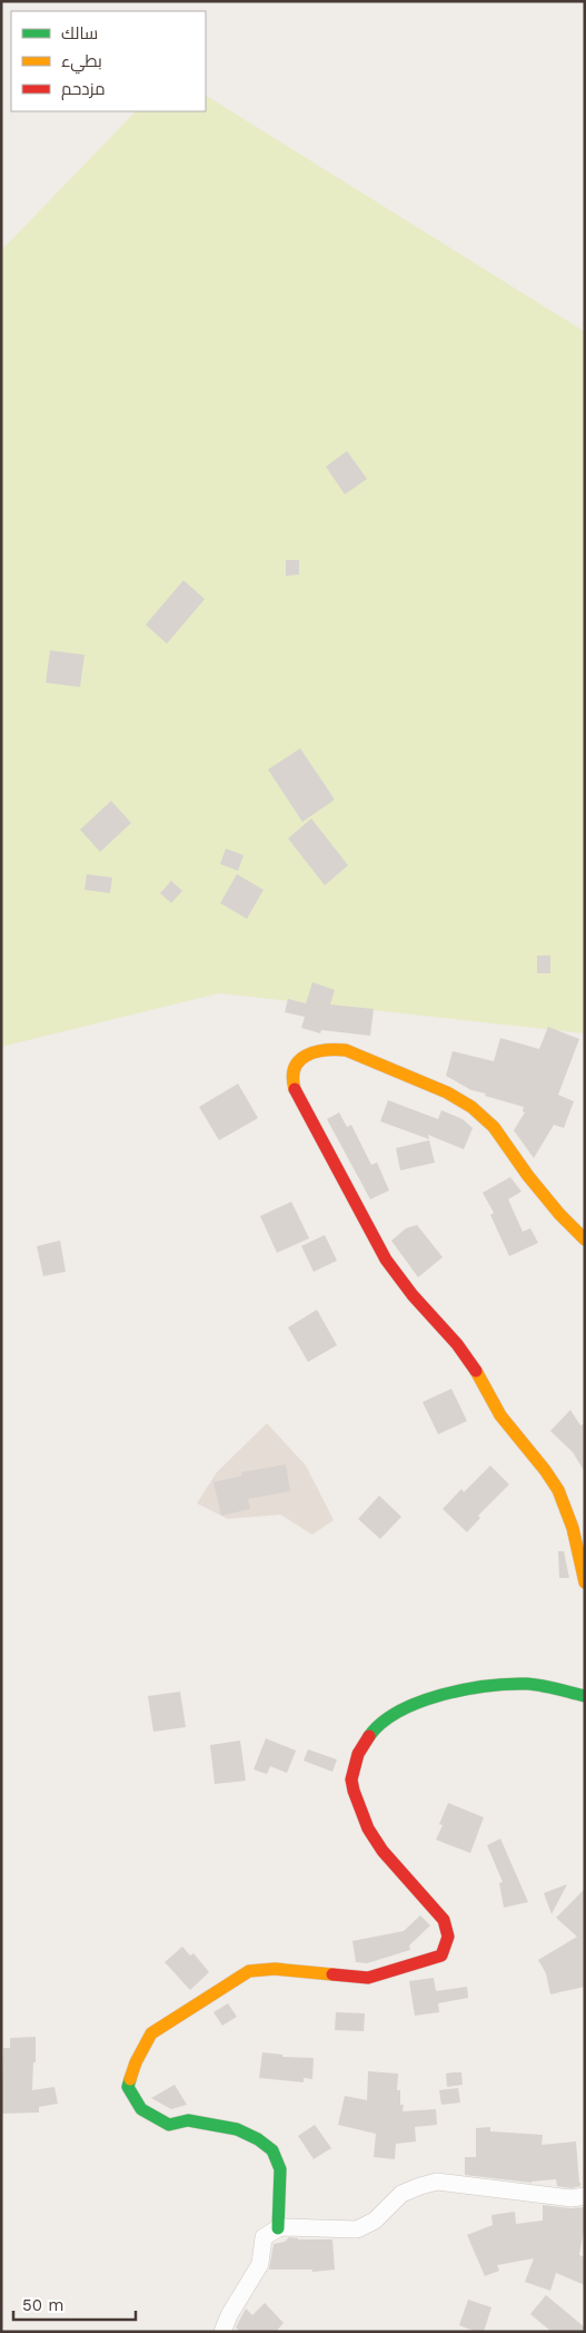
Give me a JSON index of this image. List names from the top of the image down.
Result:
{
  "legend": ["سالك", "بطيء", "مزدحم"],
  "scale_bar": "50 m"
}
